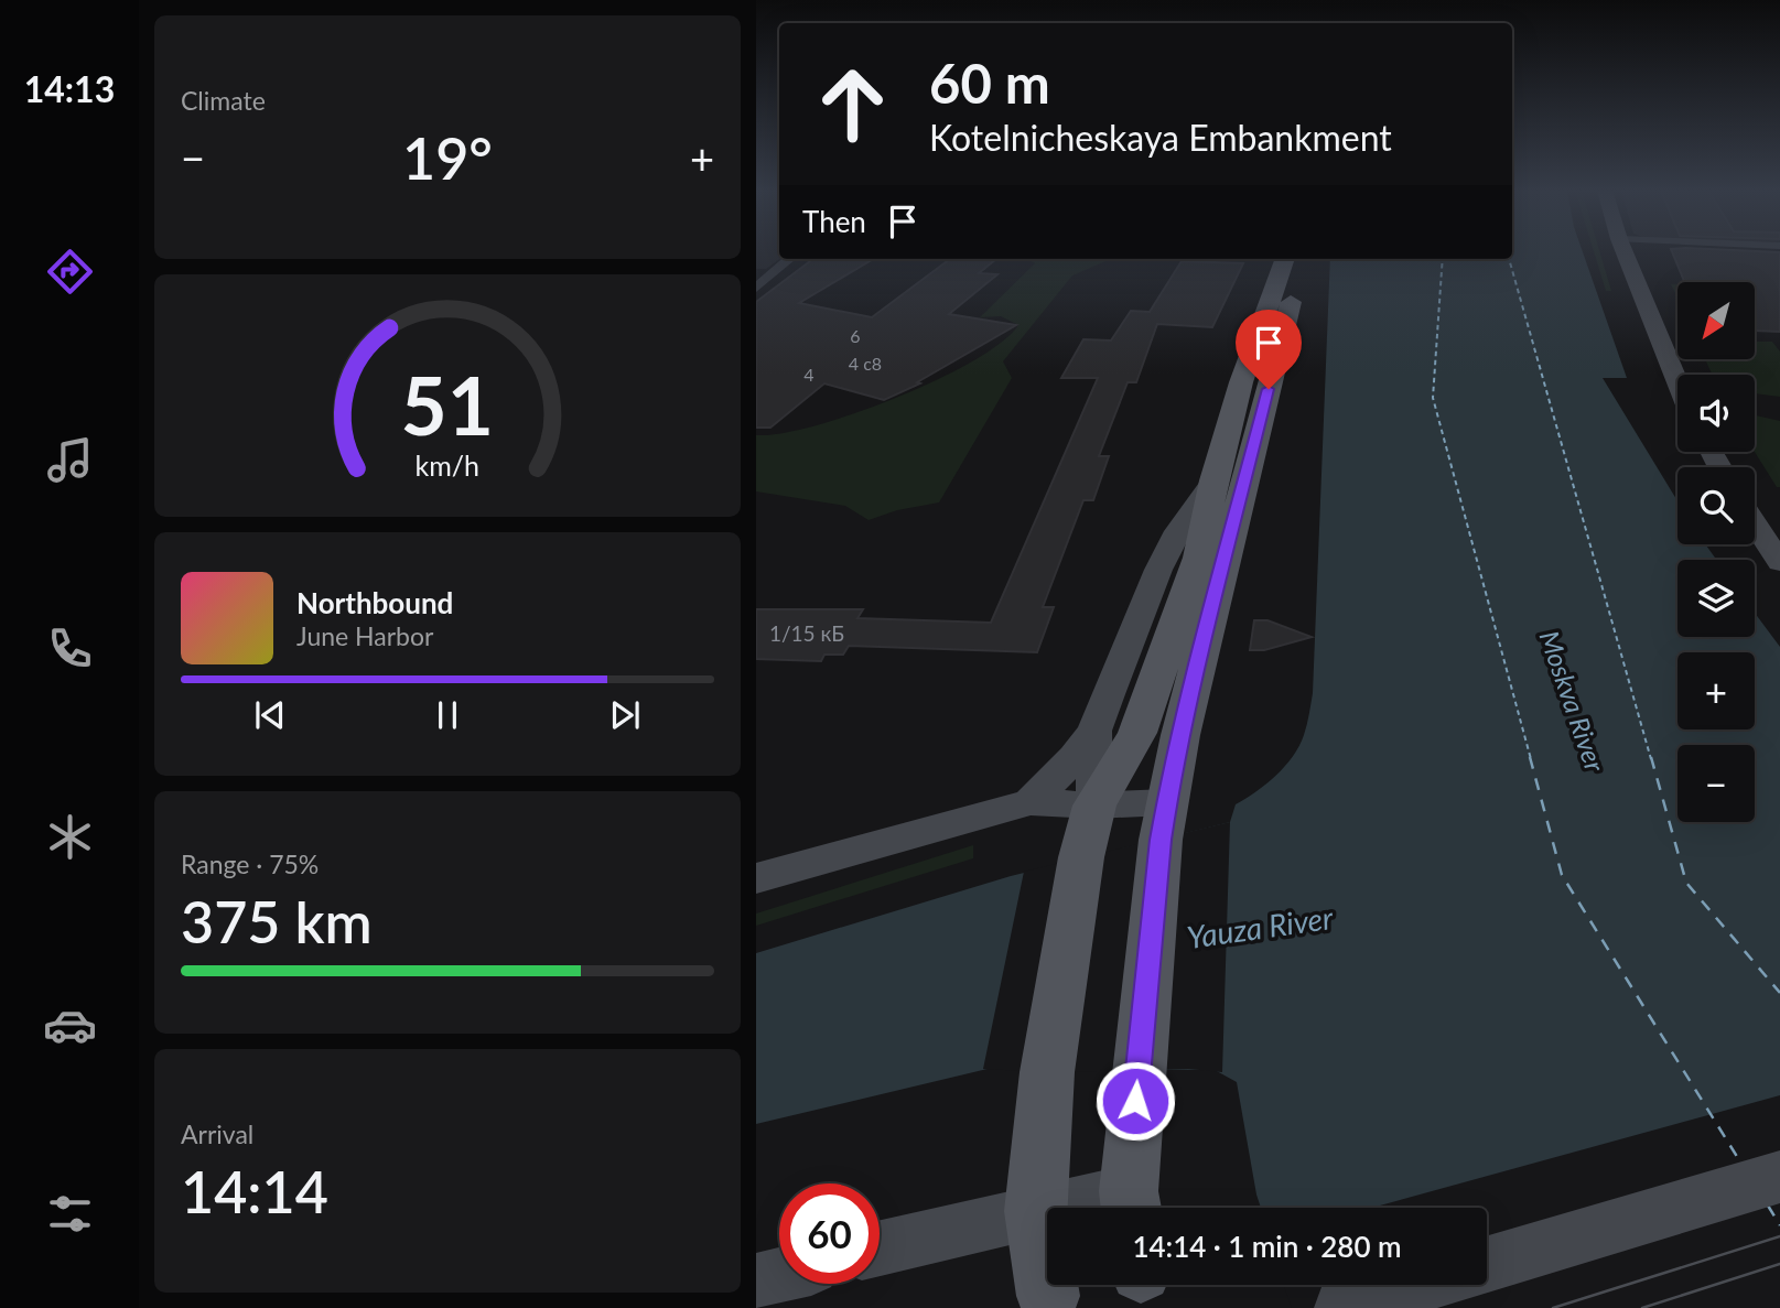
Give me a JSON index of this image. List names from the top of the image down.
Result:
{
  "water": ["Moskva River", "Yauza River"],
  "house_numbers": [
    "6",
    "4 с8",
    "4",
    "1/15 кБ"
  ],
  "north": "bottom left",
  "page": {
    "tabs": "14:13",
    "tile": [
      "Climate",
      ["Range · 75%", "375 km"],
      ["Arrival", "14:14"]
    ],
    "turn": ["60 m", "Kotelnicheskaya Embankment"],
    "heat": ["−", "19°", "+"],
    "then": "Then",
    "map_buttons": ["+", "−"],
    "song": ["Northbound", "June Harbor"],
    "limit": "60",
    "trip": "14:14 · 1 min · 280 m",
    "gauge": ["51", "km/h"]
  }
}
